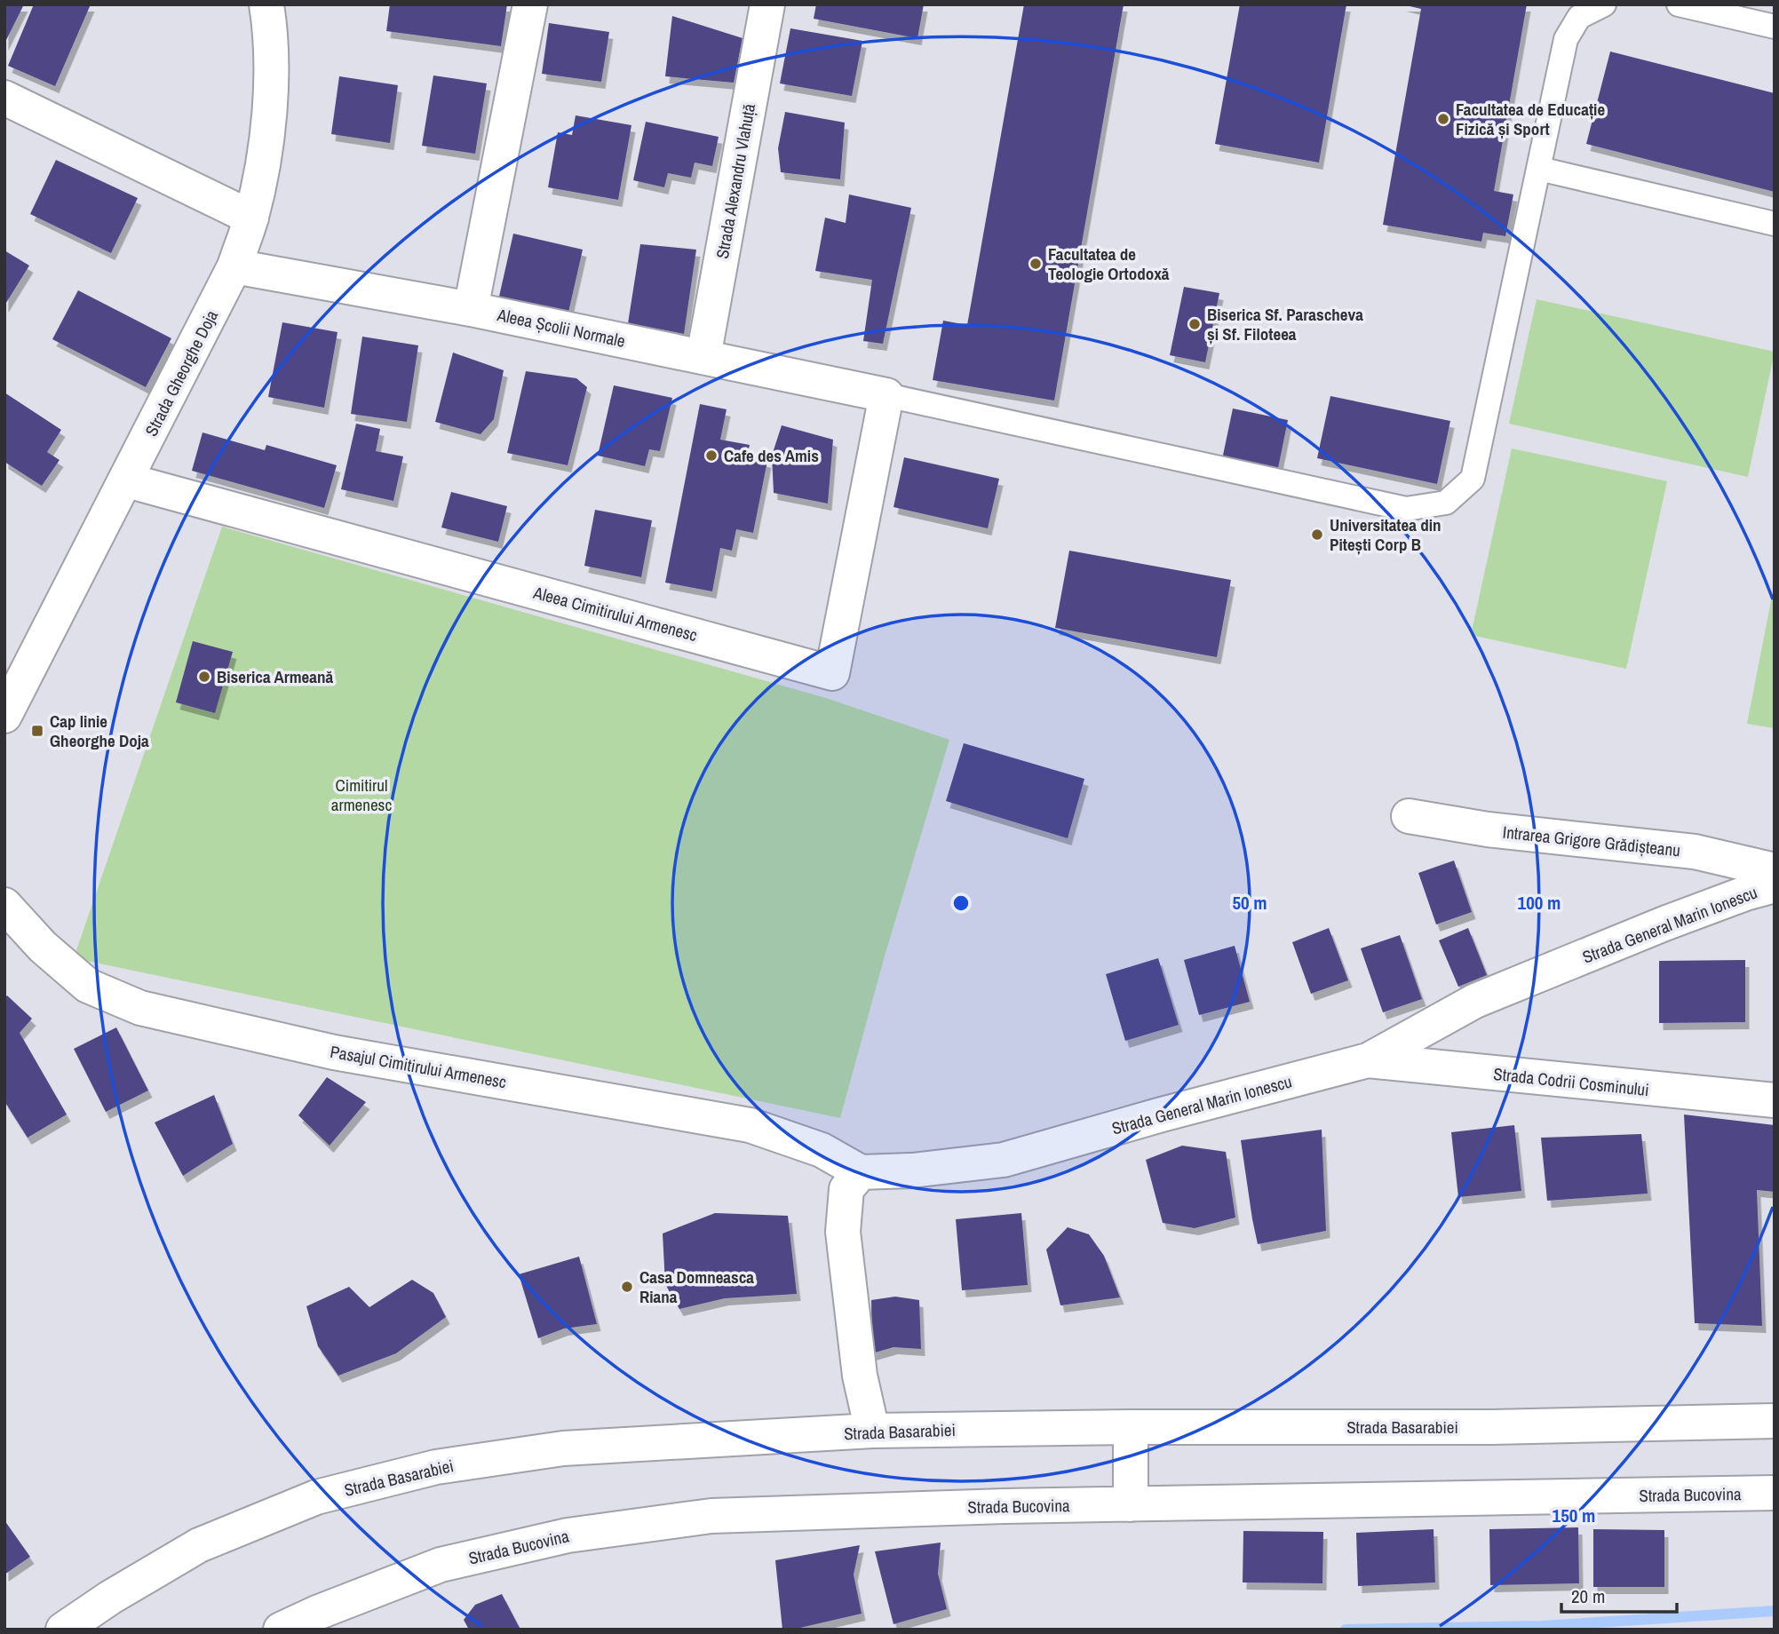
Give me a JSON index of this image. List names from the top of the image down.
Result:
{
  "streets": {
    "street": [
      "Strada Alexandru Vlahuță",
      "Aleea Școlii Normale",
      "Strada Gheorghe Doja",
      "Aleea Cimitirului Armenesc",
      "Intrarea Grigore Grădișteanu",
      "Strada General Marin Ionescu",
      "Pasajul Cimitirului Armenesc",
      "Strada Codrii Cosminului",
      "Strada Basarabiei",
      "Strada Bucovina"
    ]
  },
  "crossings": [
    ["Strada Alexandru Vlahuță", "Aleea Școlii Normale"],
    ["Aleea Școlii Normale", "Strada Gheorghe Doja"],
    ["Aleea Școlii Normale", "Aleea Cimitirului Armenesc"],
    ["Strada Gheorghe Doja", "Aleea Cimitirului Armenesc"],
    ["Strada General Marin Ionescu", "Pasajul Cimitirului Armenesc"],
    ["Strada General Marin Ionescu", "Strada Codrii Cosminului"]
  ],
  "parks": ["Cimitirul armenesc"],
  "places": {
    "other": [
      "Facultatea de Educație Fizică și Sport",
      "Facultatea de Teologie Ortodoxă",
      "Biserica Sf. Parascheva și Sf. Filoteea",
      "Cafe des Amis",
      "Universitatea din Pitești Corp B",
      "Biserica Armeană",
      "Casa Domneasca Riana"
    ],
    "transit": ["Cap linie Gheorghe Doja"]
  },
  "scale_bar": "20 m",
  "rings": ["50 m", "100 m", "150 m"]
}
